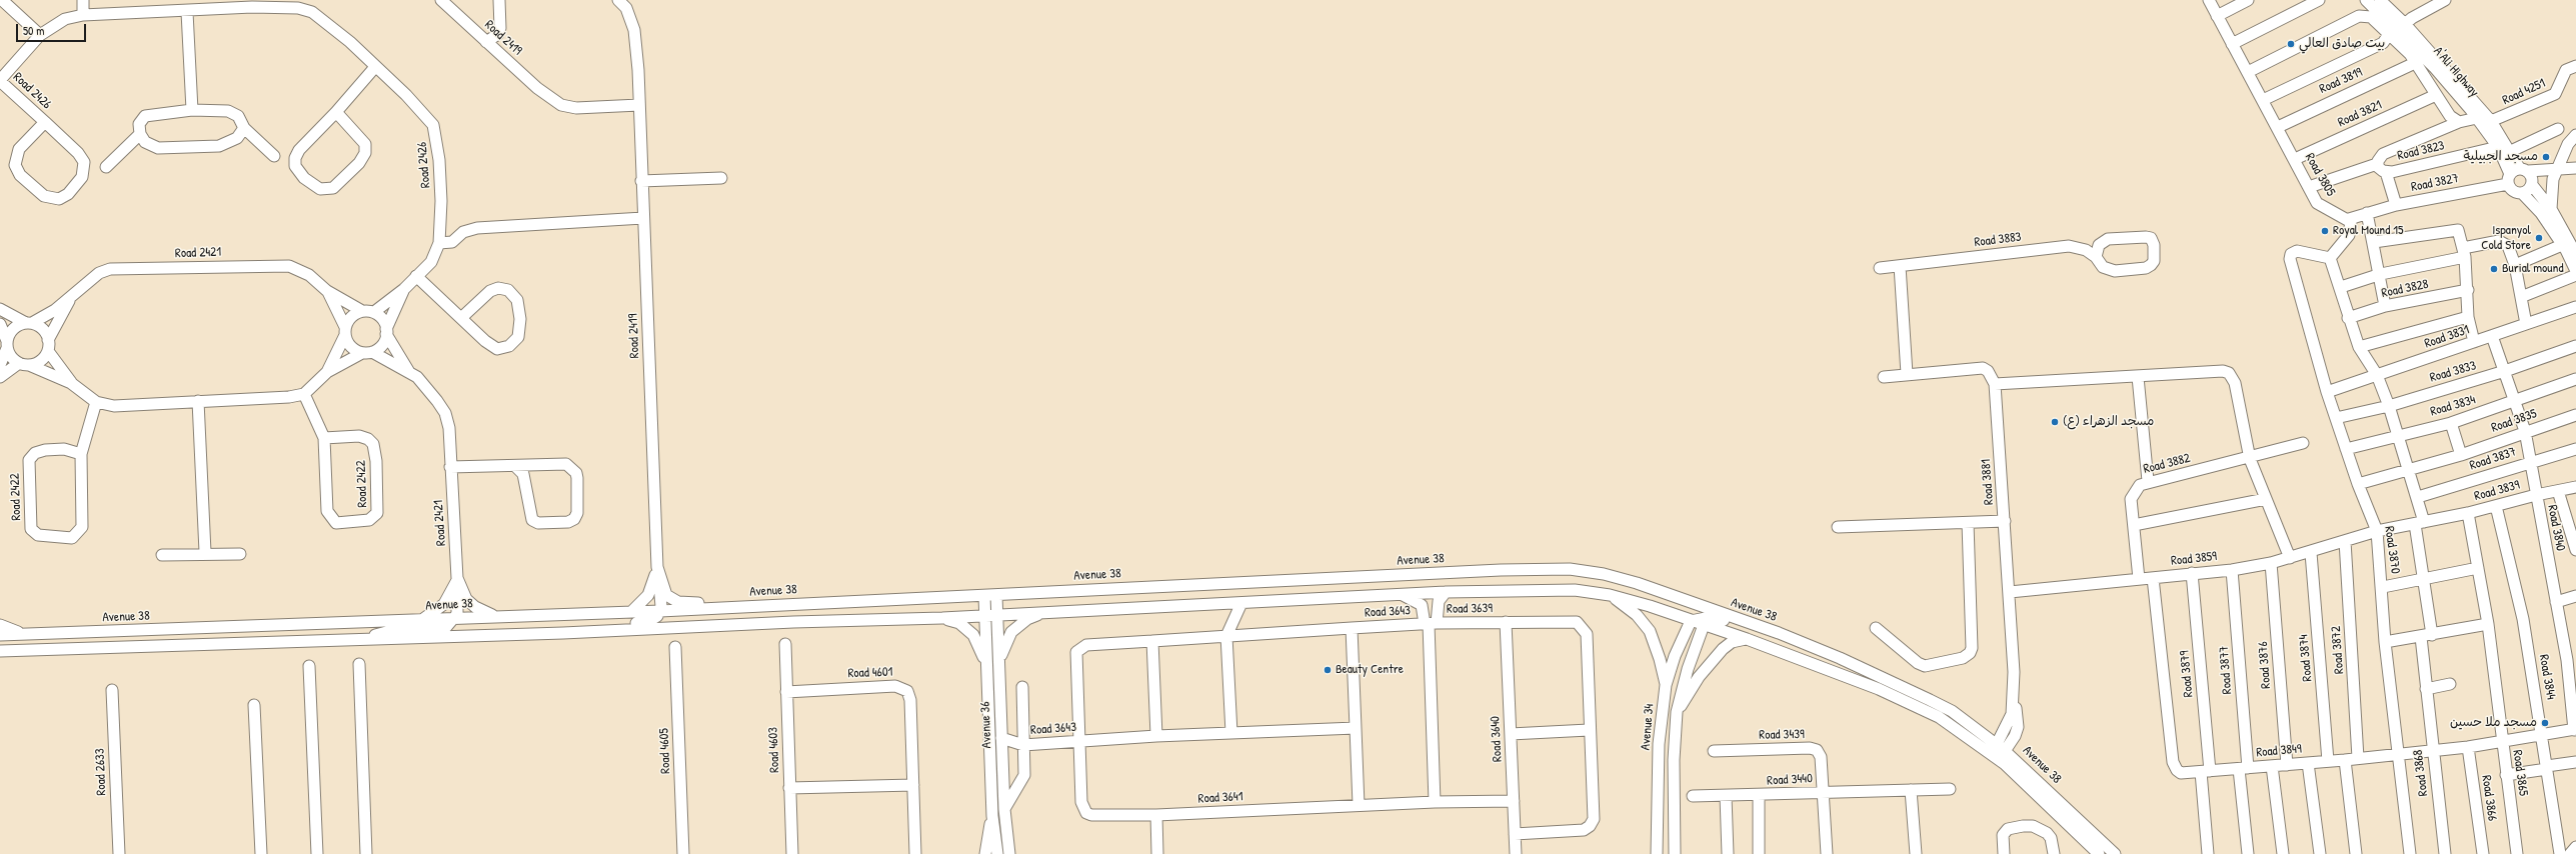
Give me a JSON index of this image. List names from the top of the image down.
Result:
{
  "streets": {
    "street": [
      "Road 2419",
      "A'Ali Highway",
      "Road 3819",
      "Road 2426",
      "Road 4251",
      "Road 3821",
      "Road 3823",
      "Road 3805",
      "Road 3827",
      "Road 3883",
      "Road 2421",
      "Road 3828",
      "Road 3831",
      "Road 3833",
      "Road 3834",
      "Road 3835",
      "Road 3837",
      "Road 3882",
      "Road 3881",
      "Road 2422",
      "Road 3839",
      "Road 3840",
      "Road 3870",
      "Road 3859",
      "Avenue 38",
      "Road 3639",
      "Road 3643",
      "Road 3872",
      "Road 3874",
      "Road 3876",
      "Road 3877",
      "Road 4601",
      "Road 3879",
      "Road 3844",
      "Avenue 36",
      "Avenue 34",
      "Road 3439",
      "Road 3640",
      "Road 4603",
      "Road 4605",
      "Road 3849",
      "Road 2633",
      "Road 3868",
      "Road 3865",
      "Road 3440",
      "Road 3641",
      "Road 3866"
    ]
  },
  "crossings": [
    ["Road 2419", "Avenue 38"],
    ["A'Ali Highway", "Road 4251"],
    ["A'Ali Highway", "Road 3823"],
    ["A'Ali Highway", "Road 3827"],
    ["Road 3819", "Road 3805"],
    ["Road 2426", "Road 2421"],
    ["Road 3821", "Road 3805"],
    ["Road 3823", "Road 3805"],
    ["Road 3805", "Road 3827"],
    ["Road 2421", "Avenue 38"],
    ["Road 3831", "Road 3840"],
    ["Road 3831", "Road 3870"],
    ["Road 3833", "Road 3840"],
    ["Road 3833", "Road 3870"],
    ["Road 3834", "Road 3840"],
    ["Road 3834", "Road 3870"],
    ["Road 3835", "Road 3840"],
    ["Road 3835", "Road 3870"],
    ["Road 3837", "Road 3840"],
    ["Road 3882", "Road 3859"],
    ["Road 3881", "Road 3859"],
    ["Road 3881", "Avenue 38"],
    ["Road 3839", "Road 3840"],
    ["Road 3839", "Road 3870"],
    ["Road 3839", "Road 3859"],
    ["Road 3839", "Road 3844"],
    ["Road 3839", "Road 3868"],
    ["Road 3839", "Road 3865"],
    ["Road 3840", "Road 3849"],
    ["Road 3870", "Road 3859"],
    ["Road 3870", "Road 3849"],
    ["Road 3859", "Road 3872"],
    ["Road 3859", "Road 3874"],
    ["Road 3859", "Road 3876"],
    ["Road 3859", "Road 3877"],
    ["Road 3859", "Road 3879"],
    ["Road 3859", "Road 3849"],
    ["Avenue 38", "Avenue 36"],
    ["Road 3639", "Road 3643"],
    ["Road 3639", "Road 3640"],
    ["Road 3639", "Road 3641"],
    ["Road 3643", "Avenue 36"],
    ["Road 3643", "Road 3641"],
    ["Road 3872", "Road 3849"],
    ["Road 3874", "Road 3849"],
    ["Road 3876", "Road 3849"],
    ["Road 3877", "Road 3849"],
    ["Road 4601", "Road 4603"],
    ["Road 3879", "Road 3849"],
    ["Road 3844", "Road 3849"],
    ["Road 3439", "Road 3440"],
    ["Road 3640", "Road 3641"],
    ["Road 3849", "Road 3868"],
    ["Road 3849", "Road 3865"],
    ["Road 3849", "Road 3866"]
  ],
  "places": [
    "بيت صادق العالي",
    "مسجد الجبيلية",
    "Royal Mound 15",
    "Ispanyol Cold Store",
    "Burial mound",
    "مسجد الزهراء (ع)",
    "Beauty Centre",
    "مسجد ملا حسين"
  ],
  "scale_bar": "50 m"
}
